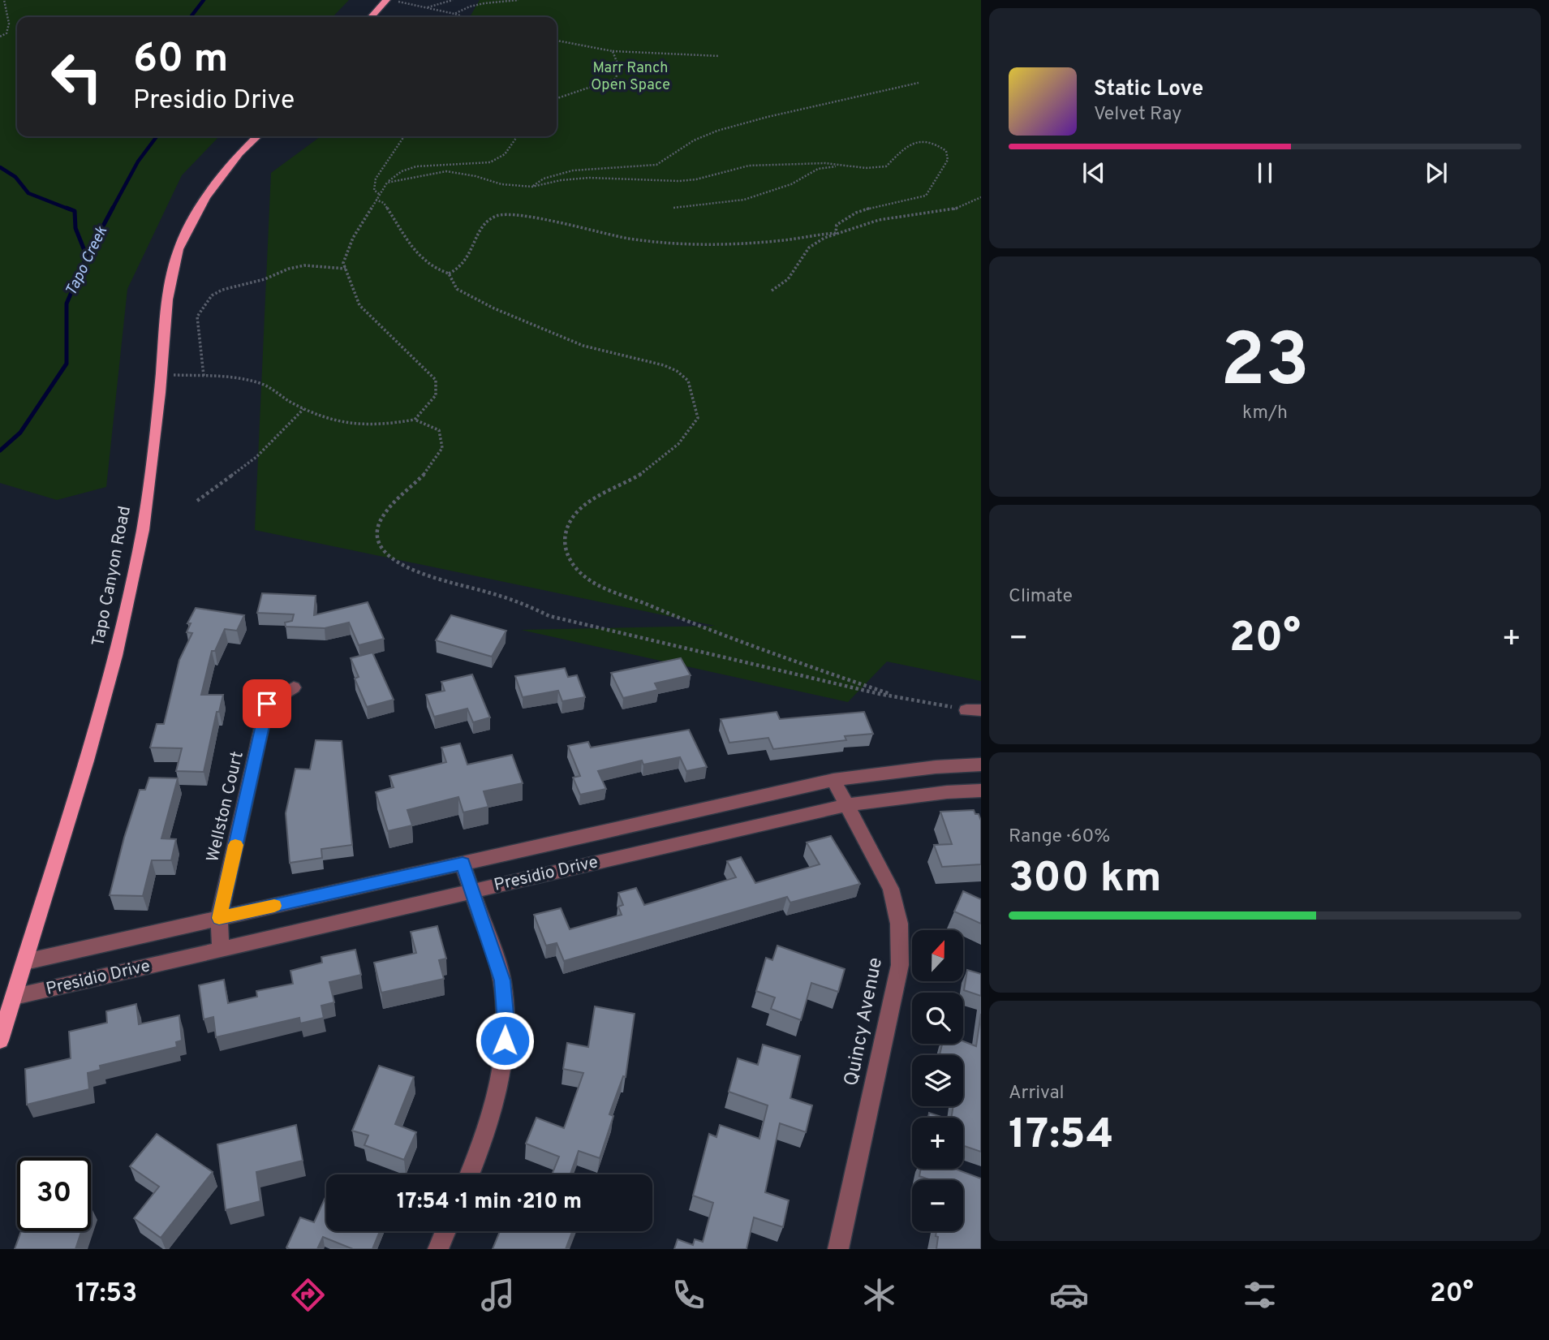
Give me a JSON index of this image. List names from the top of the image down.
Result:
{
  "streets": {
    "main road": ["Tapo Canyon Road"],
    "street": ["Wellston Court", "Presidio Drive", "Quincy Avenue"]
  },
  "crossings": [
    ["Tapo Canyon Road", "Presidio Drive"],
    ["Wellston Court", "Presidio Drive"],
    ["Presidio Drive", "Quincy Avenue"]
  ],
  "water": ["Tapo Creek"],
  "parks": ["Marr Ranch Open Space"],
  "north": "top",
  "page": {
    "turn": ["60 m", "Presidio Drive"],
    "song": ["Static Love", "Velvet Ray"],
    "tile": [
      ["23", "km/h"],
      "Climate",
      ["Range · 60%", "300 km"],
      ["Arrival", "17:54"]
    ],
    "heat": ["−", "20°", "+"],
    "map_buttons": ["+", "−"],
    "limit": "30",
    "trip": "17:54 · 1 min · 210 m",
    "tabs": ["17:53", "20°"]
  }
}
